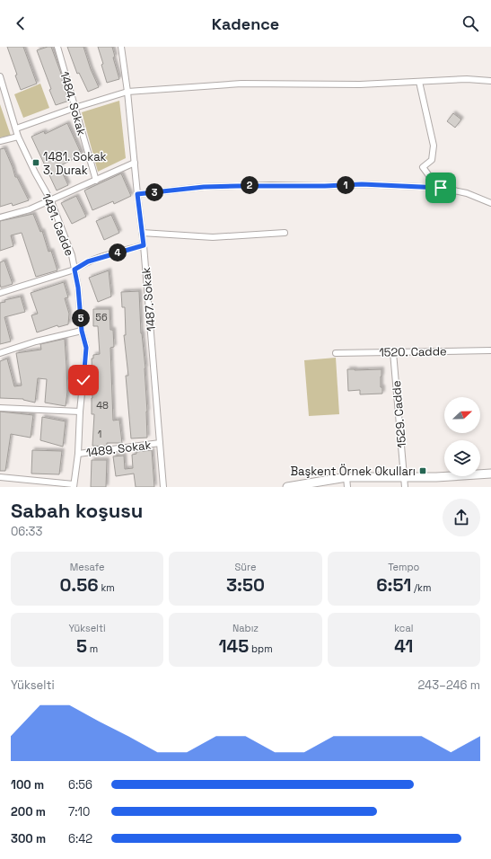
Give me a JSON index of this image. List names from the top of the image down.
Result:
{
  "streets": {
    "street": [
      "1484. Sokak",
      "1481. Cadde",
      "1487. Sokak",
      "1520. Cadde",
      "1529. Cadde",
      "1489. Sokak"
    ]
  },
  "crossings": [
    ["1481. Cadde", "1489. Sokak"],
    ["1487. Sokak", "1489. Sokak"],
    ["1520. Cadde", "1529. Cadde"]
  ],
  "places": {
    "transit": ["1481. Sokak 3. Durak", "Başkent Örnek Okulları"]
  },
  "house_numbers": ["56", "48", "1"],
  "north": "right",
  "page": {
    "header": "Kadence",
    "pins": [
      "1",
      "2",
      "3",
      "4",
      "5"
    ],
    "heading": ["Sabah koşusu", "06:33"],
    "stats": [
      ["Mesafe", "0.56 km"],
      ["Süre", "3:50"],
      ["Tempo", "6:51 /km"],
      ["Yükselti", "5 m"],
      ["Nabız", "145 bpm"],
      ["kcal", "41"]
    ],
    "chart": ["Yükselti", "243–246 m"],
    "list": [
      {
        "name": "100 m",
        "note": "6:56"
      },
      {
        "name": "200 m",
        "note": "7:10"
      },
      {
        "name": "300 m",
        "note": "6:42"
      }
    ]
  }
}
